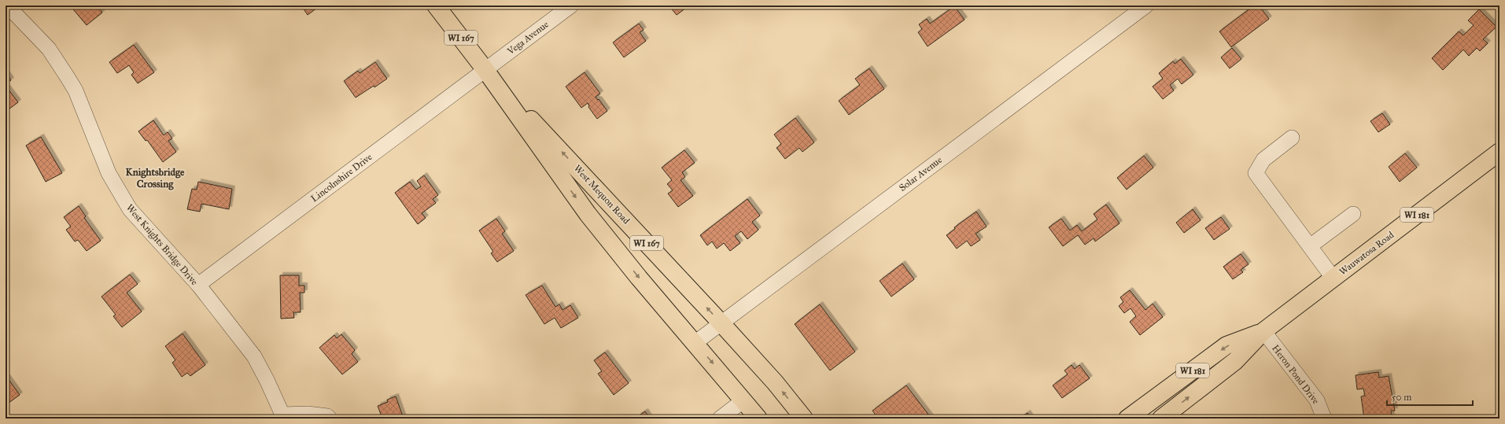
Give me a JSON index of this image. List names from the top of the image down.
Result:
{
  "streets": {
    "main road": [
      "WI 167",
      "West Mequon Road",
      "WI 181",
      "Wauwatosa Road"
    ],
    "street": [
      "Vega Avenue",
      "Solar Avenue",
      "Lincolnshire Drive",
      "West Knights Bridge Drive",
      "Heron Pond Drive"
    ]
  },
  "crossings": [
    ["Vega Avenue", "Lincolnshire Drive"],
    ["Vega Avenue", "West Mequon Road"],
    ["Solar Avenue", "West Mequon Road"],
    ["Lincolnshire Drive", "West Mequon Road"],
    ["Lincolnshire Drive", "West Knights Bridge Drive"],
    ["Wauwatosa Road", "Heron Pond Drive"]
  ],
  "districts": ["Knightsbridge Crossing"],
  "scale_bar": "50 m"
}
